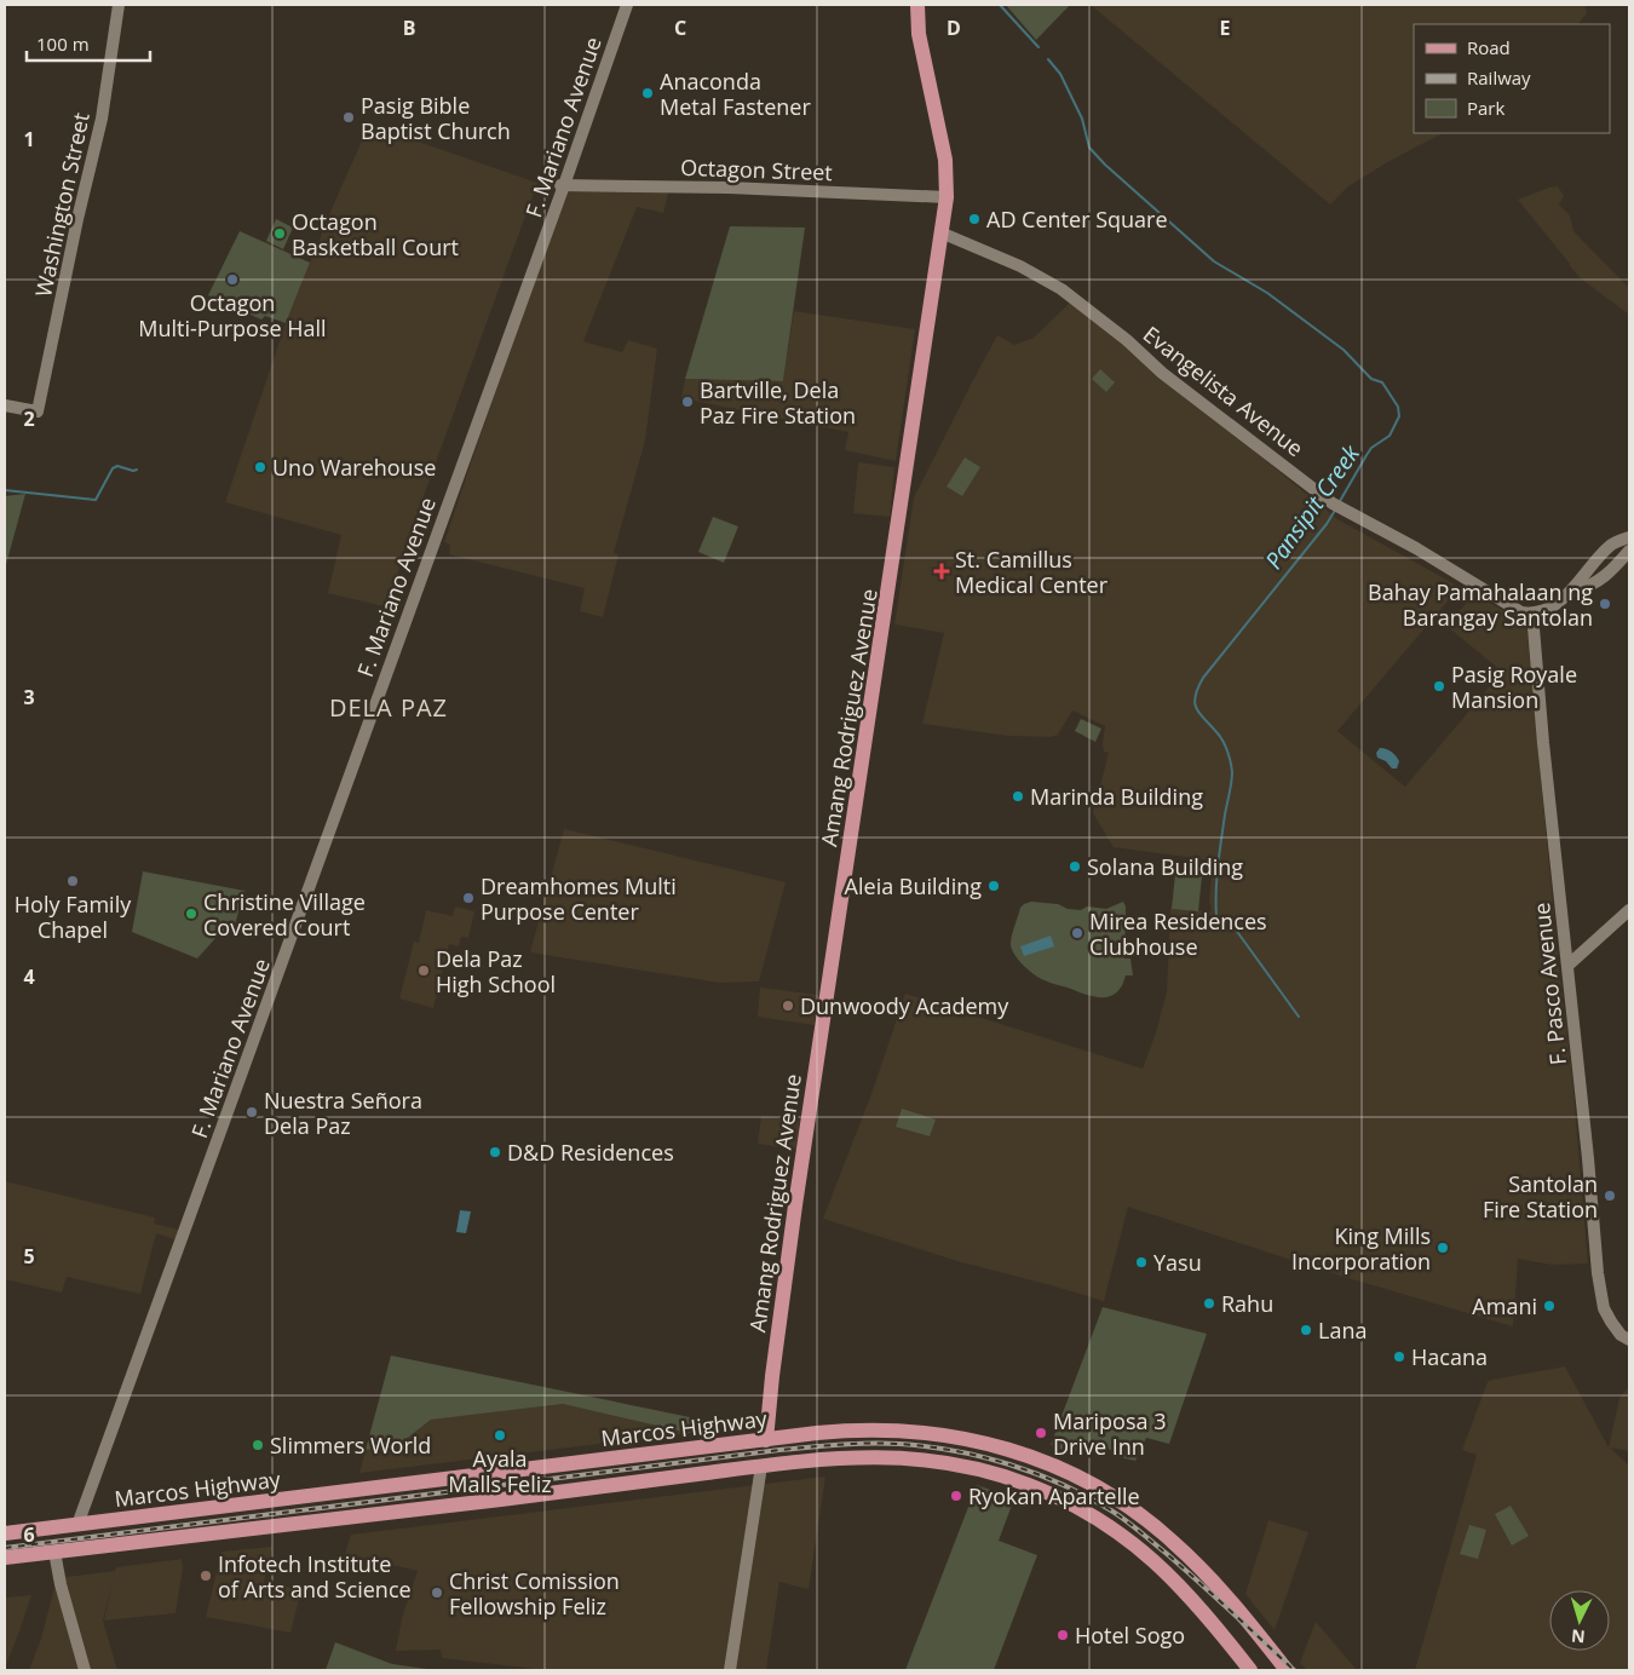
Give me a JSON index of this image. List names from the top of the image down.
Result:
{
  "streets": {
    "main road": ["Amang Rodriguez Avenue", "Marcos Highway"],
    "street": [
      "F. Mariano Avenue",
      "Octagon Street",
      "Washington Street",
      "Evangelista Avenue",
      "F. Pasco Avenue"
    ]
  },
  "crossings": [
    ["F. Mariano Avenue", "Octagon Street"],
    ["F. Mariano Avenue", "Marcos Highway"],
    ["Octagon Street", "Amang Rodriguez Avenue"],
    ["Evangelista Avenue", "Amang Rodriguez Avenue"],
    ["Evangelista Avenue", "F. Pasco Avenue"],
    ["Amang Rodriguez Avenue", "Marcos Highway"]
  ],
  "districts": ["DELA PAZ"],
  "water": ["Pansipit Creek"],
  "places": {
    "other": [
      "Anaconda Metal Fastener",
      "Pasig Bible Baptist Church",
      "AD Center Square",
      "Octagon Basketball Court",
      "Octagon Multi-Purpose Hall",
      "Bartville, Dela Paz Fire Station",
      "Uno Warehouse",
      "Bahay Pamahalaan ng Barangay Santolan",
      "Pasig Royale Mansion",
      "Marinda Building",
      "Solana Building",
      "Holy Family Chapel",
      "Aleia Building",
      "Dreamhomes Multi Purpose Center",
      "Christine Village Covered Court",
      "Mirea Residences Clubhouse",
      "Dela Paz High School",
      "Dunwoody Academy",
      "Nuestra Señora Dela Paz",
      "D&D Residences",
      "Santolan Fire Station",
      "King Mills Incorporation",
      "Yasu",
      "Rahu",
      "Amani",
      "Lana",
      "Hacana",
      "Mariposa 3 Drive Inn",
      "Ayala Malls Feliz",
      "Slimmers World",
      "Ryokan Apartelle",
      "Infotech Institute of Arts and Science",
      "Christ Comission Fellowship Feliz",
      "Hotel Sogo"
    ],
    "health": ["St. Camillus Medical Center"]
  },
  "legend": ["Road", "Railway", "Park"],
  "scale_bar": "100 m",
  "north": "bottom",
  "grid": {
    "columns": [
      "B",
      "C",
      "D",
      "E"
    ],
    "rows": [
      "1",
      "2",
      "3",
      "4",
      "5",
      "6"
    ]
  }
}
